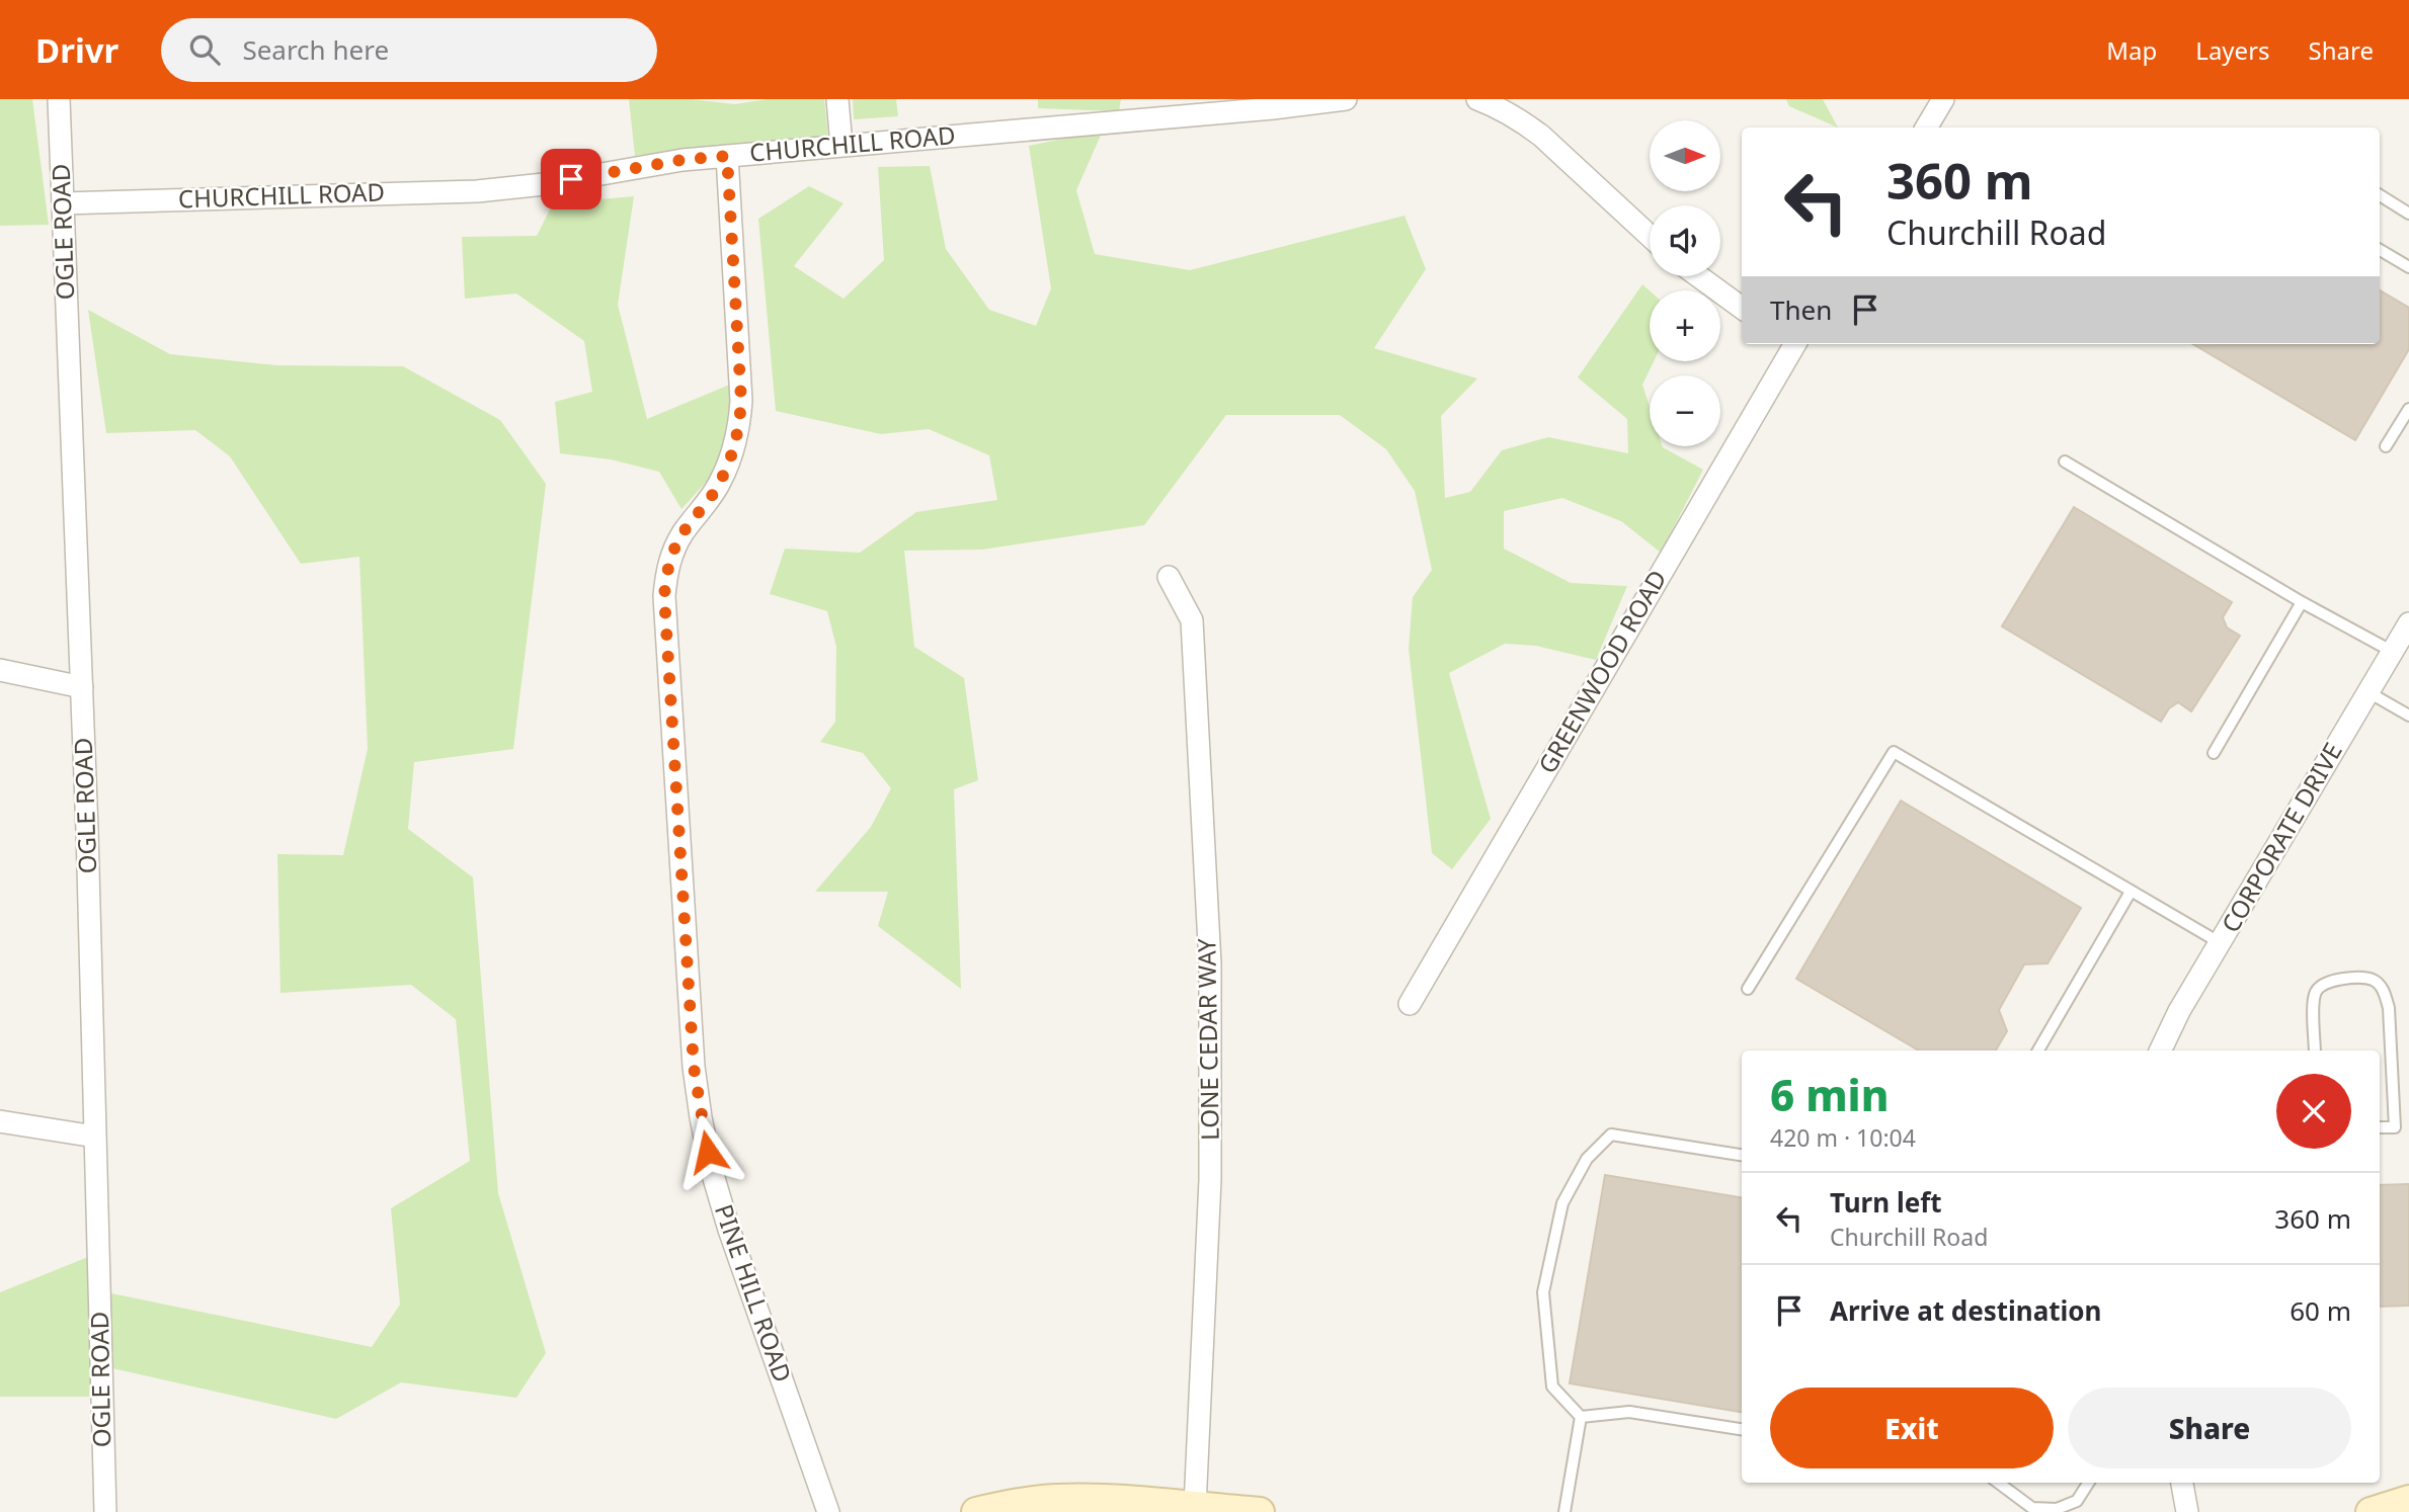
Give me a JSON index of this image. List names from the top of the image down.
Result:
{
  "streets": {
    "street": [
      "CHURCHILL ROAD",
      "OGLE ROAD",
      "GREENWOOD ROAD",
      "CORPORATE DRIVE",
      "LONE CEDAR WAY",
      "PINE HILL ROAD"
    ]
  },
  "crossings": [
    ["CHURCHILL ROAD", "OGLE ROAD"],
    ["CHURCHILL ROAD", "PINE HILL ROAD"]
  ],
  "north": "right",
  "page": {
    "header": "Drivr",
    "search": "Search here",
    "nav": ["Map", "Layers", "Share"],
    "map_buttons": ["+", "−"],
    "turn": ["360 m", "Churchill Road"],
    "then": "Then",
    "heading": ["6 min", "420 m · 10:04"],
    "list": [
      {
        "name": "Turn left",
        "note": "Churchill Road",
        "value": "360 m"
      },
      {
        "name": "Arrive at destination",
        "value": "60 m"
      }
    ],
    "buttons": ["Exit", "Share"]
  }
}
